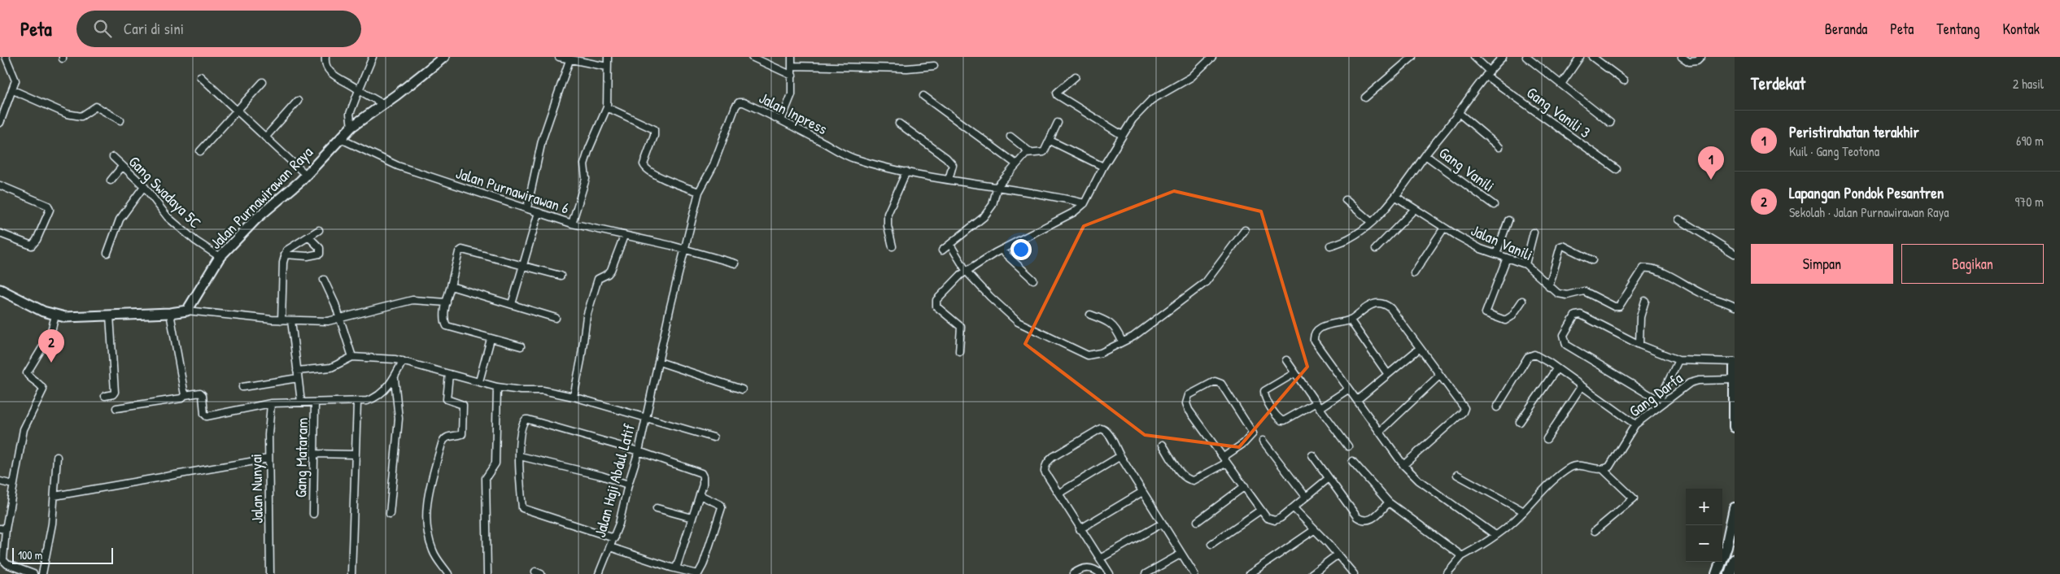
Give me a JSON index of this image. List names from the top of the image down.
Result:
{
  "streets": {
    "street": [
      "Gang Vanili 3",
      "Jalan Inpress",
      "Gang Vanili",
      "Jalan Purnawirawan 6",
      "Gang Swadaya 5C",
      "Jalan Purnawirawan Raya",
      "Jalan Vanili",
      "Gang Darfa",
      "Gang Mataram",
      "Jalan Haji Abdul Latif",
      "Jalan Nunyai"
    ]
  },
  "crossings": [
    ["Jalan Inpress", "Jalan Purnawirawan 6"],
    ["Jalan Inpress", "Jalan Haji Abdul Latif"],
    ["Jalan Purnawirawan 6", "Jalan Purnawirawan Raya"],
    ["Gang Swadaya 5C", "Jalan Purnawirawan Raya"]
  ],
  "scale_bar": "100 m",
  "page": {
    "header": "Peta",
    "search": "Cari di sini",
    "nav": [
      "Beranda",
      "Peta",
      "Tentang",
      "Kontak"
    ],
    "heading": ["Terdekat", "2 hasil"],
    "list": [
      {
        "mark": "1",
        "name": "Peristirahatan terakhir",
        "note": "Kuil · Gang Teotona",
        "value": "690 m"
      },
      {
        "mark": "2",
        "name": "Lapangan Pondok Pesantren",
        "note": "Sekolah · Jalan Purnawirawan Raya",
        "value": "970 m"
      }
    ],
    "pins": ["1", "2"],
    "buttons": ["Simpan", "Bagikan"],
    "map_buttons": ["+", "−"],
    "scale": "100 m"
  }
}
